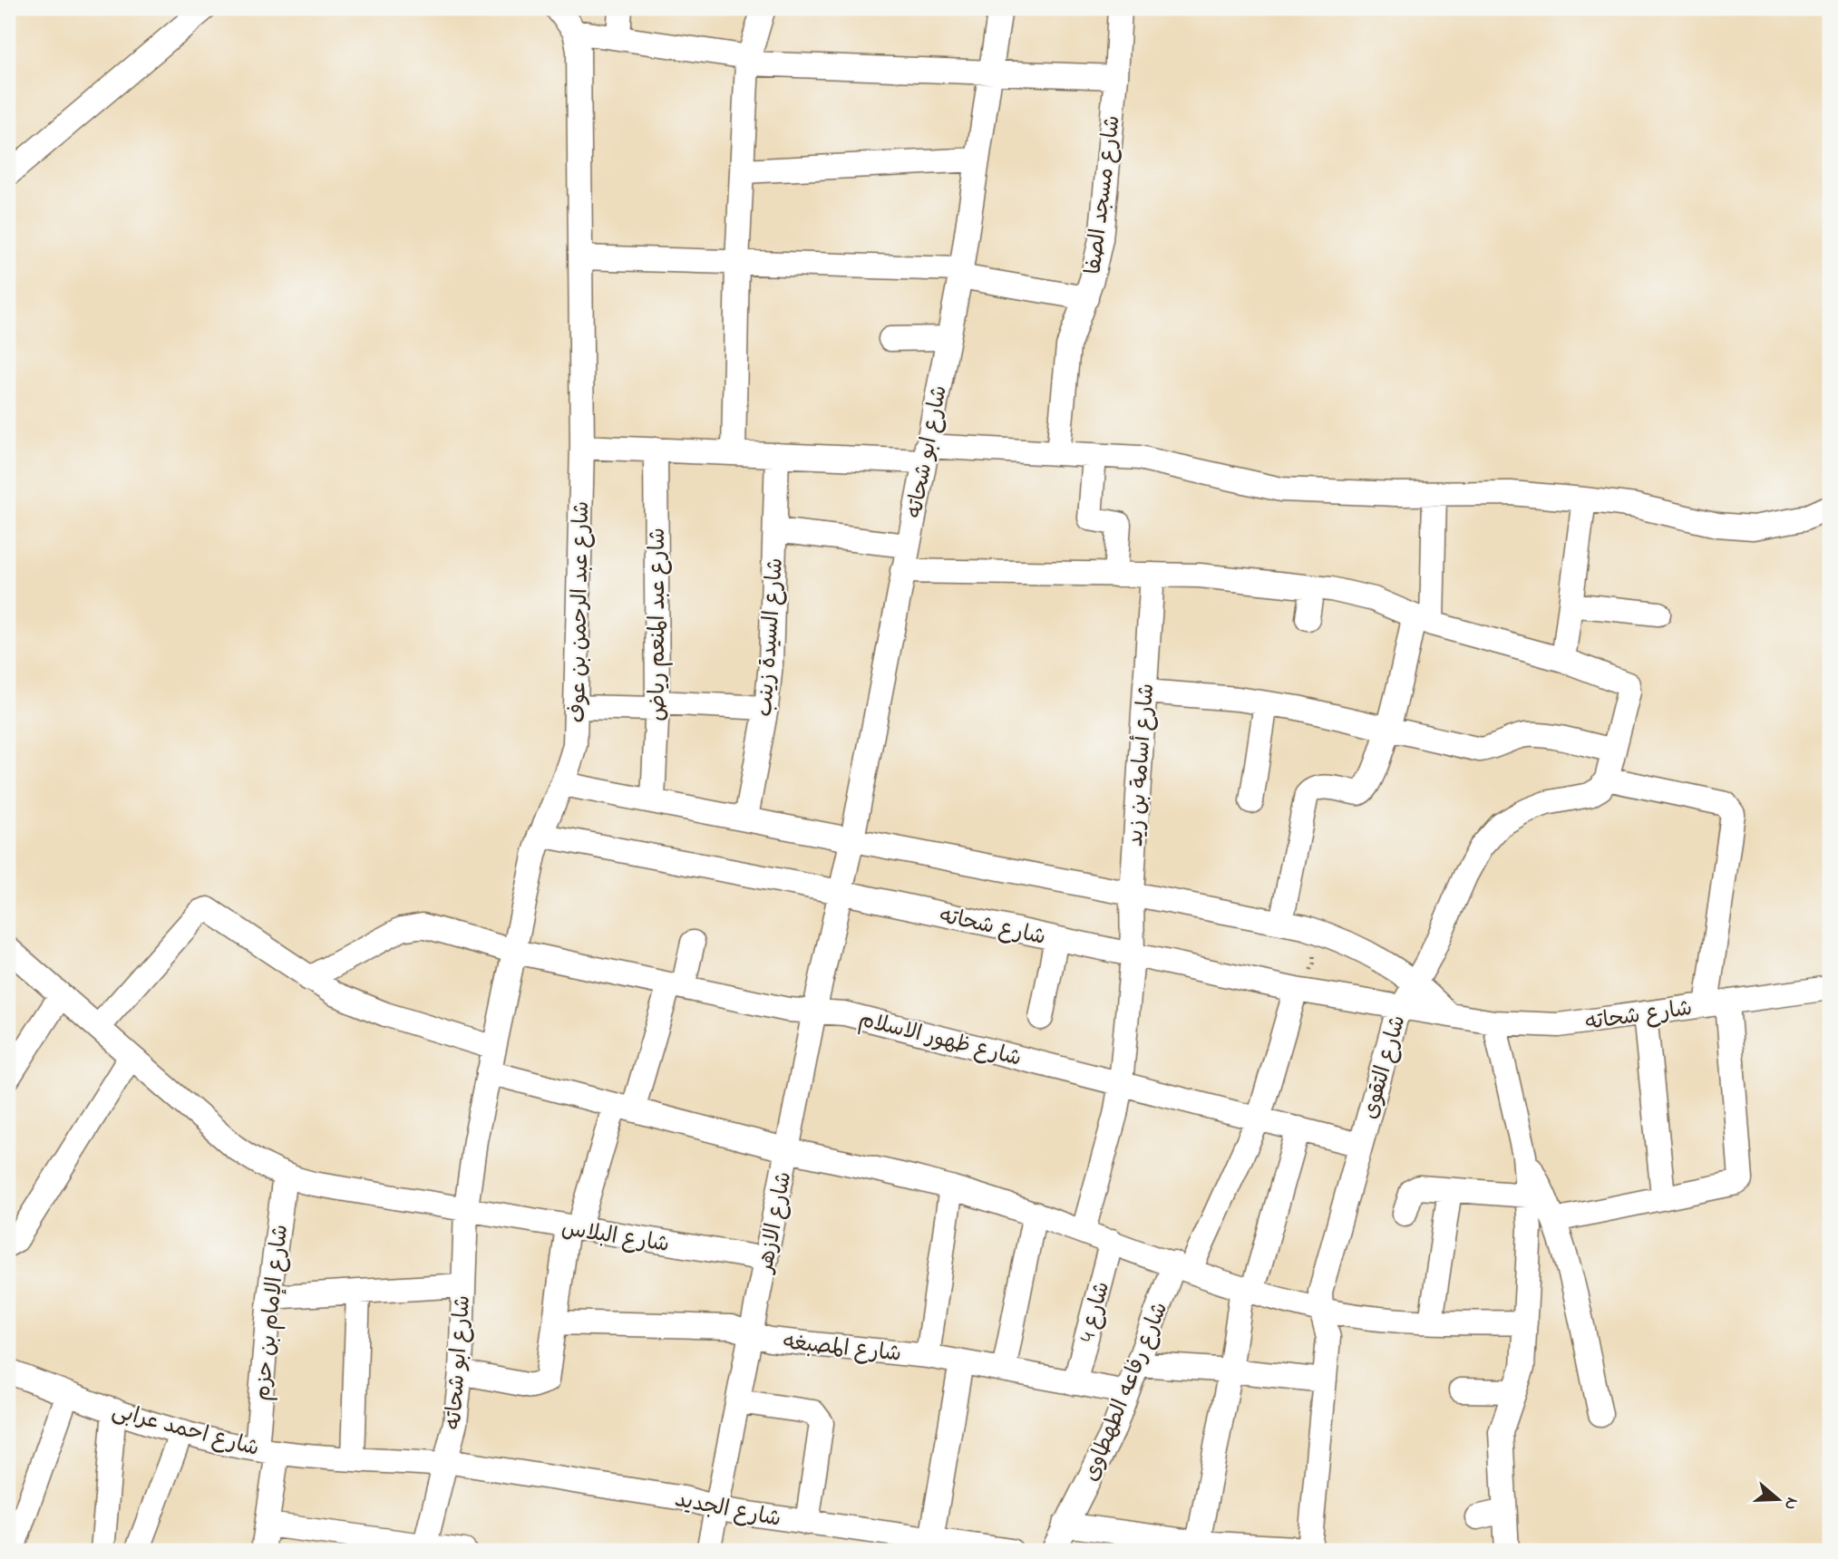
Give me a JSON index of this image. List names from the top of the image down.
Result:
{
  "streets": {
    "street": [
      "شارع مسجد الصفا",
      "شارع ابو شحاته",
      "شارع عبد الرحمن بن عوف",
      "شارع عبد المنعم رياض",
      "شارع السيدة زينب",
      "شارع أسامة بن زيد",
      "شارع شحاته",
      "شارع ظهور الاسلام",
      "شارع التقوى",
      "شارع الازهر",
      "شارع البلاس",
      "شارع 4",
      "شارع الإمام بن حزم",
      "شارع المصبغه",
      "شارع رفاعه الطهطاوى",
      "شارع احمد عرابى",
      "شارع الجديد"
    ]
  },
  "crossings": [
    ["شارع ابو شحاته", "شارع عبد الرحمن بن عوف"],
    ["شارع ابو شحاته", "شارع شحاته"],
    ["شارع ابو شحاته", "شارع الازهر"],
    ["شارع ابو شحاته", "شارع البلاس"],
    ["شارع ابو شحاته", "شارع احمد عرابى"],
    ["شارع ابو شحاته", "شارع الجديد"],
    ["شارع عبد الرحمن بن عوف", "شارع شحاته"],
    ["شارع عبد الرحمن بن عوف", "شارع ظهور الاسلام"],
    ["شارع عبد الرحمن بن عوف", "شارع البلاس"],
    ["شارع أسامة بن زيد", "شارع شحاته"],
    ["شارع أسامة بن زيد", "شارع ظهور الاسلام"],
    ["شارع شحاته", "شارع التقوى"],
    ["شارع شحاته", "شارع الازهر"],
    ["شارع شحاته", "شارع رفاعه الطهطاوى"],
    ["شارع ظهور الاسلام", "شارع التقوى"],
    ["شارع ظهور الاسلام", "شارع الازهر"],
    ["شارع ظهور الاسلام", "شارع رفاعه الطهطاوى"],
    ["شارع الازهر", "شارع البلاس"],
    ["شارع الازهر", "شارع المصبغه"],
    ["شارع الازهر", "شارع الجديد"],
    ["شارع البلاس", "شارع الإمام بن حزم"],
    ["شارع 4", "شارع المصبغه"],
    ["شارع الإمام بن حزم", "شارع احمد عرابى"],
    ["شارع المصبغه", "شارع رفاعه الطهطاوى"],
    ["شارع احمد عرابى", "شارع الجديد"]
  ],
  "north": "right"
}
